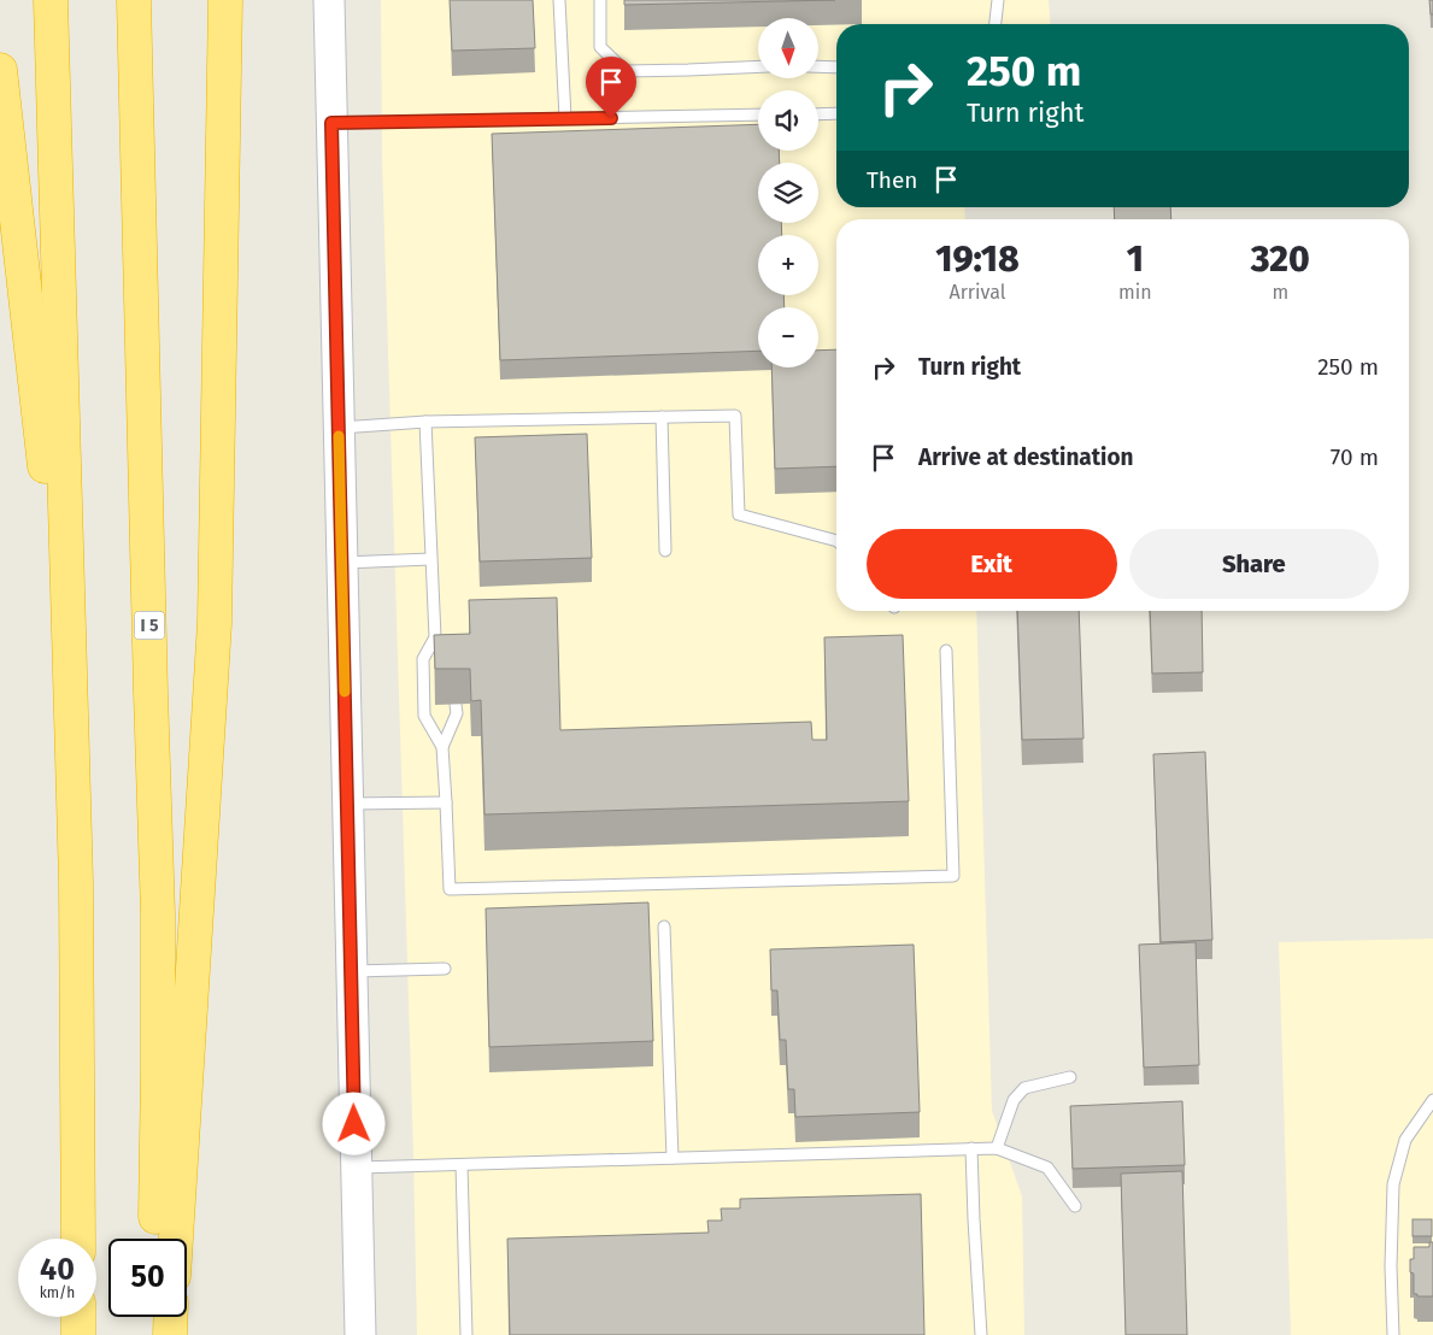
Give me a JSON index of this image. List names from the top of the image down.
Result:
{
  "streets": {
    "highway": ["I 5"]
  },
  "north": "bottom",
  "page": {
    "map_buttons": ["+", "−"],
    "turn": ["250 m", "Turn right"],
    "then": "Then",
    "eta": [
      "19:18",
      "Arrival",
      "1",
      "min",
      "320",
      "m"
    ],
    "list": [
      {
        "name": "Turn right",
        "value": "250 m"
      },
      {
        "name": "Arrive at destination",
        "value": "70 m"
      }
    ],
    "buttons": ["Exit", "Share"],
    "speed": "40 km/h",
    "limit": "50"
  }
}
